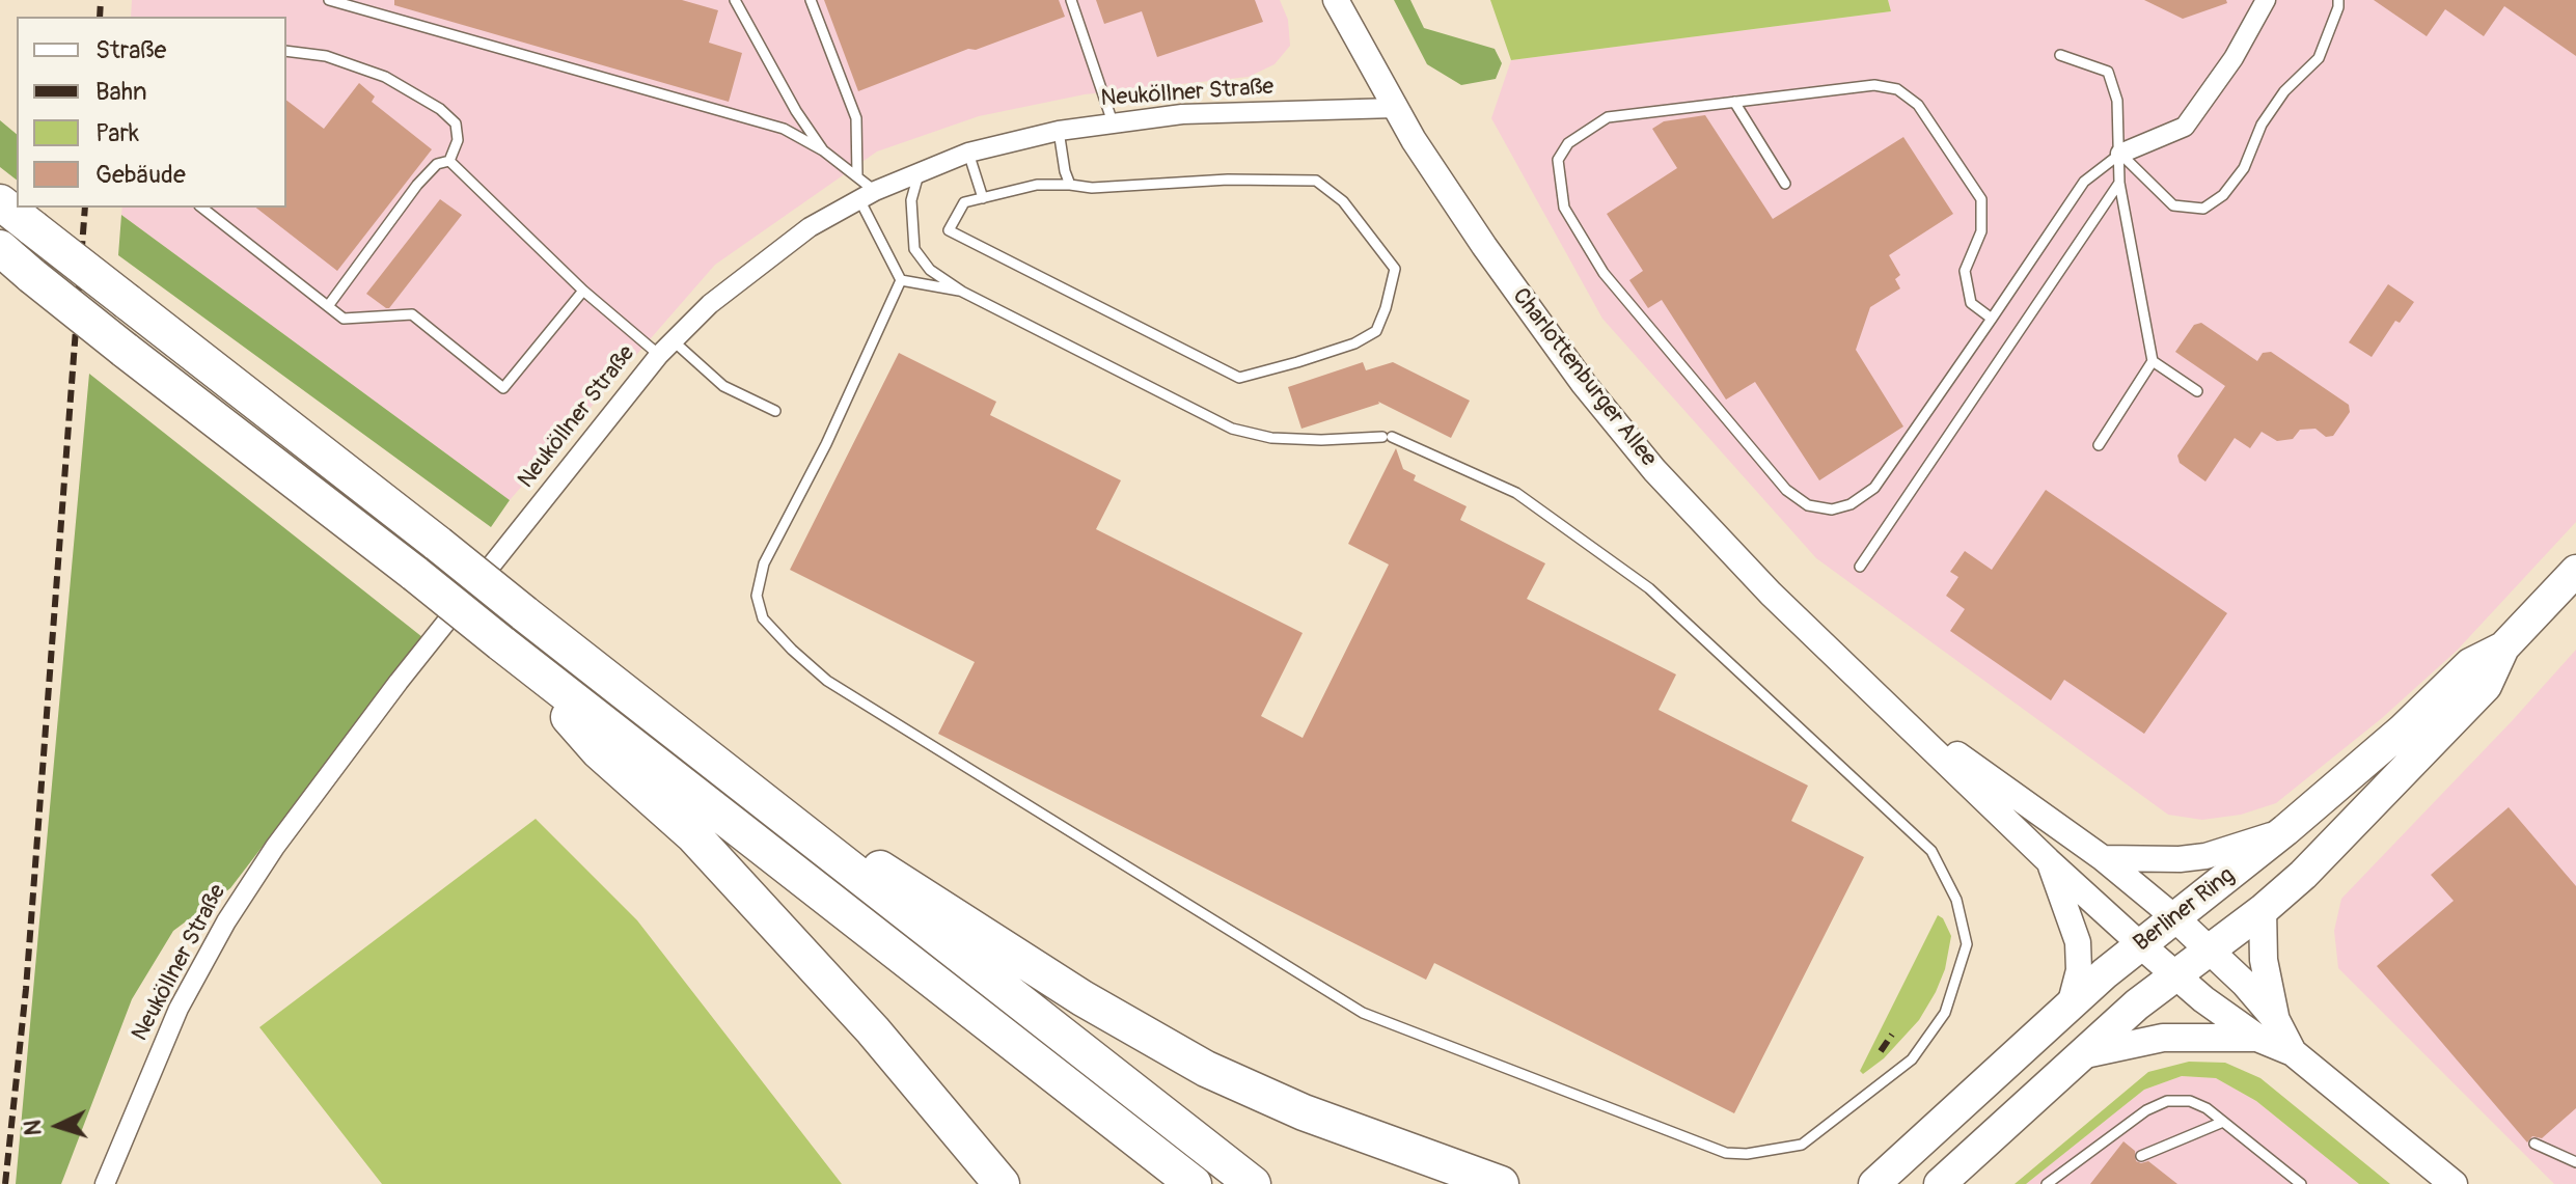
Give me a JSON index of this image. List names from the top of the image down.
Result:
{
  "streets": {
    "main road": ["Charlottenburger Allee", "Berliner Ring"],
    "street": ["Neuköllner Straße"]
  },
  "crossings": [
    ["Neuköllner Straße", "Charlottenburger Allee"],
    ["Charlottenburger Allee", "Berliner Ring"]
  ],
  "legend": [
    "Straße",
    "Bahn",
    "Park",
    "Gebäude"
  ],
  "north": "left"
}
